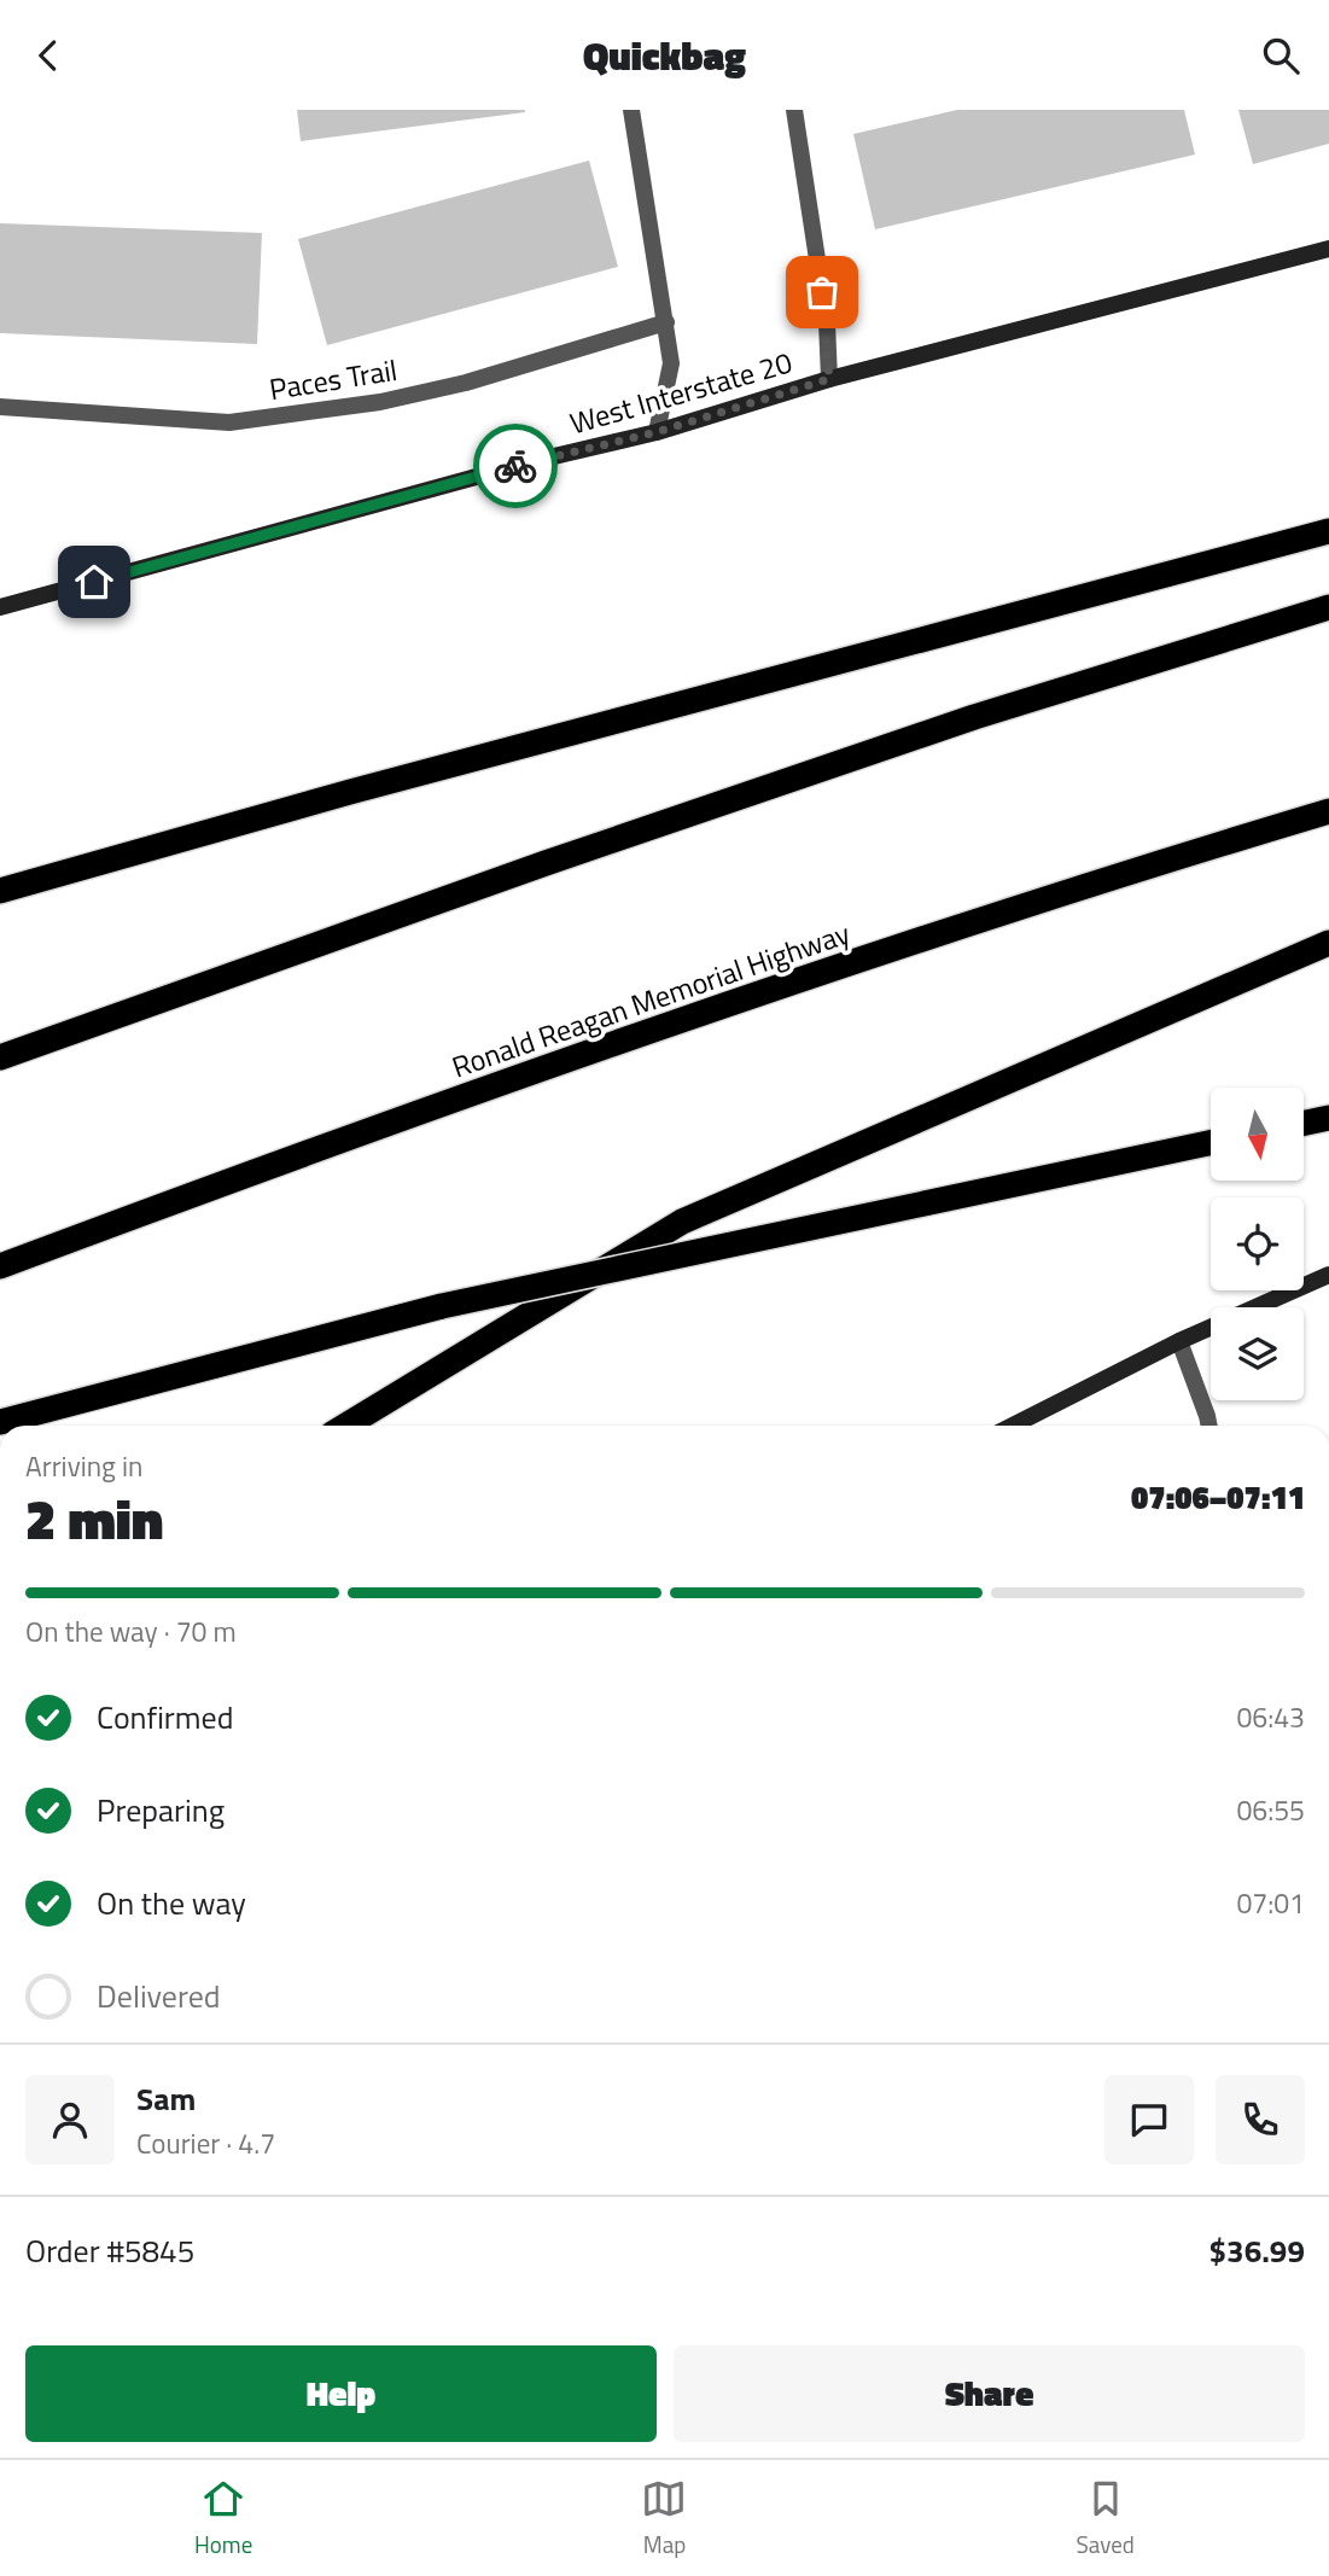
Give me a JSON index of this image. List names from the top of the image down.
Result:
{
  "streets": {
    "highway": ["Ronald Reagan Memorial Highway"],
    "main road": ["West Interstate 20"],
    "street": ["Paces Trail"]
  },
  "north": "bottom",
  "page": {
    "header": "Quickbag",
    "heading": ["2 min", "Arriving in", "07:06–07:11"],
    "panel": [
      "Sam",
      "Courier · 4.7",
      "Order #5845",
      "$36.99"
    ],
    "bar": "On the way · 70 m",
    "list": [
      ["Confirmed", "06:43"],
      ["Preparing", "06:55"],
      ["On the way", "07:01"],
      "Delivered"
    ],
    "buttons": ["Help", "Share"],
    "tabs": ["Home", "Map", "Saved"]
  }
}
